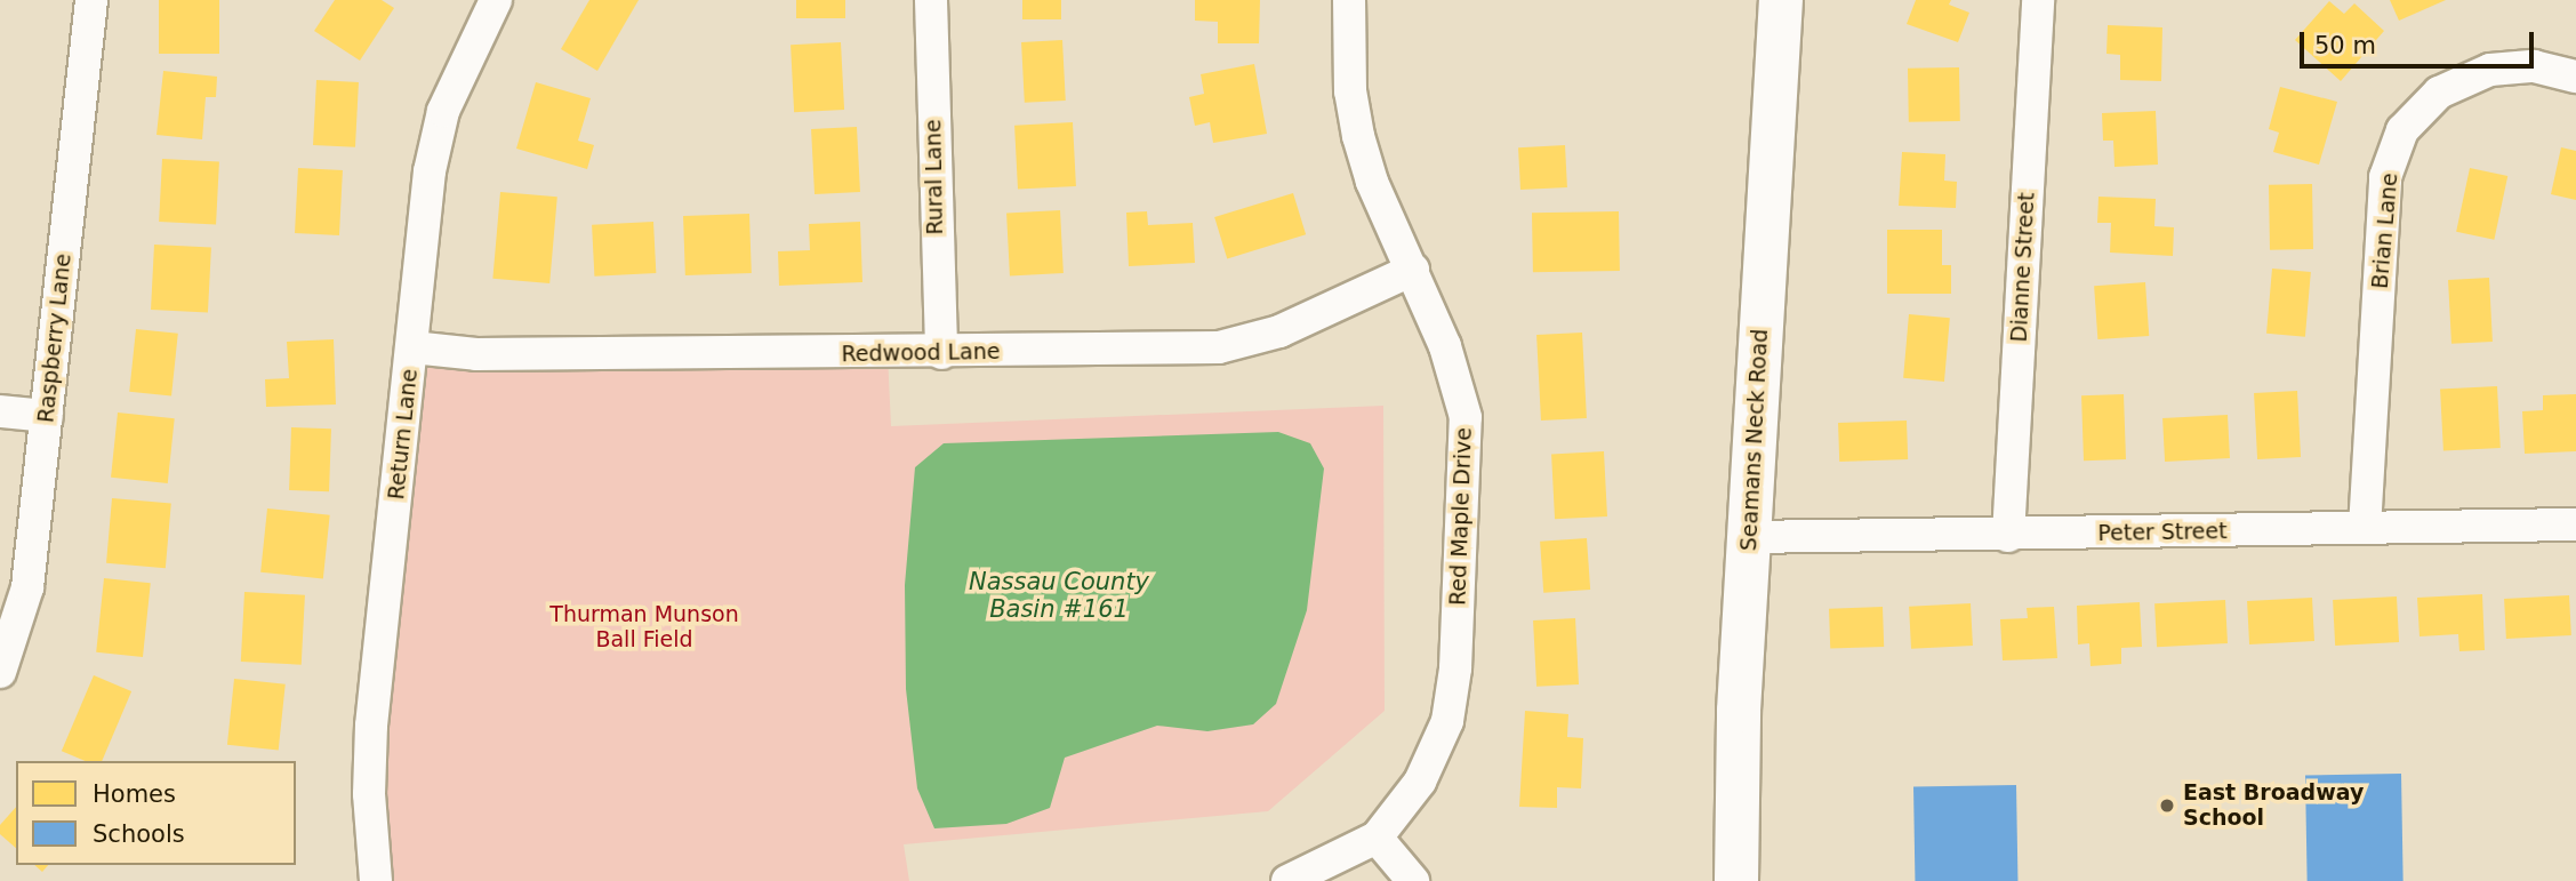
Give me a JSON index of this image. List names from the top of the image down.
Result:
{
  "streets": {
    "main road": ["Seamans Neck Road"],
    "street": [
      "Rural Lane",
      "Brian Lane",
      "Dianne Street",
      "Raspberry Lane",
      "Redwood Lane",
      "Return Lane",
      "Red Maple Drive",
      "Peter Street"
    ]
  },
  "crossings": [
    ["Rural Lane", "Redwood Lane"],
    ["Brian Lane", "Peter Street"],
    ["Dianne Street", "Peter Street"],
    ["Redwood Lane", "Return Lane"],
    ["Redwood Lane", "Red Maple Drive"],
    ["Seamans Neck Road", "Peter Street"]
  ],
  "water": ["Nassau County Basin #161"],
  "parks": ["Thurman Munson Ball Field"],
  "places": ["East Broadway School"],
  "legend": ["Homes", "Schools"],
  "scale_bar": "50 m"
}
